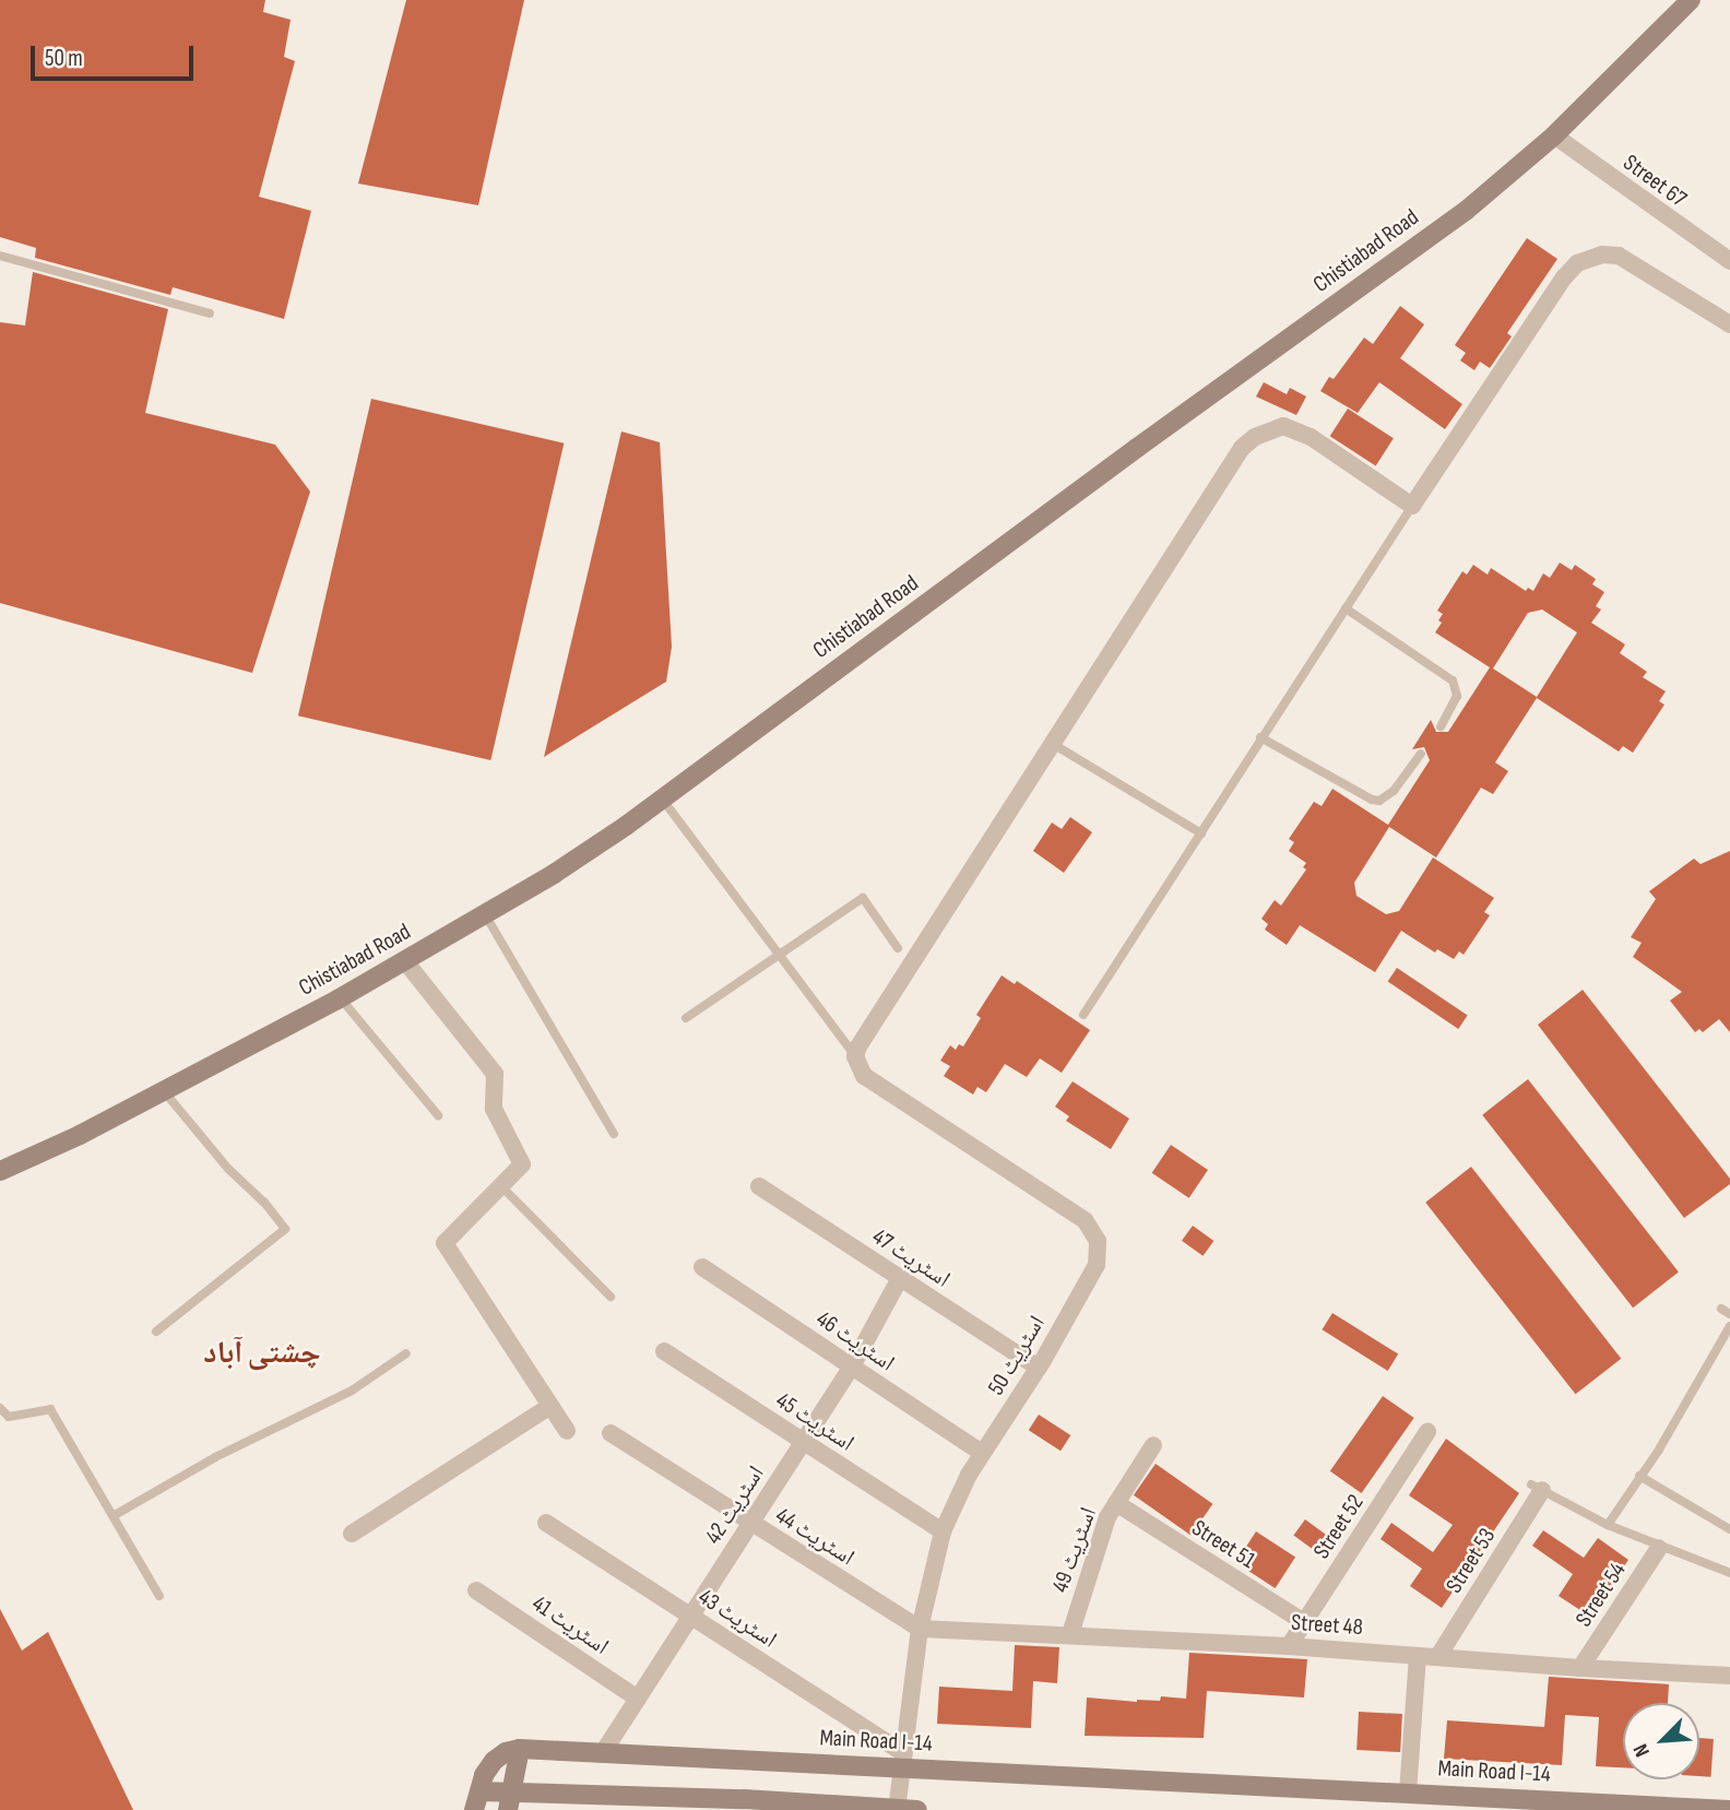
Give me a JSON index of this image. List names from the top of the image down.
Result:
{
  "streets": {
    "main road": ["Chistiabad Road", "Main Road I-14"],
    "street": [
      "Street 67",
      "اسٹریٹ 47",
      "اسٹریٹ 46",
      "اسٹریٹ 50",
      "اسٹریٹ 45",
      "اسٹریٹ 42",
      "Street 52",
      "اسٹریٹ 44",
      "Street 51",
      "اسٹریٹ 49",
      "Street 53",
      "Street 54",
      "اسٹریٹ 43",
      "اسٹریٹ 41",
      "Street 48"
    ]
  },
  "crossings": [
    ["Street 67", "Chistiabad Road"],
    ["اسٹریٹ 47", "اسٹریٹ 50"],
    ["اسٹریٹ 47", "اسٹریٹ 42"],
    ["اسٹریٹ 46", "اسٹریٹ 50"],
    ["اسٹریٹ 46", "اسٹریٹ 42"],
    ["اسٹریٹ 50", "اسٹریٹ 45"],
    ["اسٹریٹ 50", "اسٹریٹ 44"],
    ["اسٹریٹ 50", "اسٹریٹ 43"],
    ["اسٹریٹ 50", "Street 48"],
    ["اسٹریٹ 50", "Main Road I-14"],
    ["اسٹریٹ 45", "اسٹریٹ 42"],
    ["اسٹریٹ 42", "اسٹریٹ 44"],
    ["اسٹریٹ 42", "اسٹریٹ 43"],
    ["اسٹریٹ 42", "اسٹریٹ 41"],
    ["اسٹریٹ 42", "Main Road I-14"],
    ["Street 52", "Street 51"],
    ["Street 52", "Street 48"],
    ["اسٹریٹ 44", "Street 48"],
    ["Street 51", "اسٹریٹ 49"],
    ["اسٹریٹ 49", "Street 48"],
    ["Street 53", "Street 48"],
    ["Street 54", "Street 48"],
    ["اسٹریٹ 43", "Main Road I-14"]
  ],
  "districts": ["چشتی آباد"],
  "scale_bar": "50 m",
  "north": "bottom left"
}
